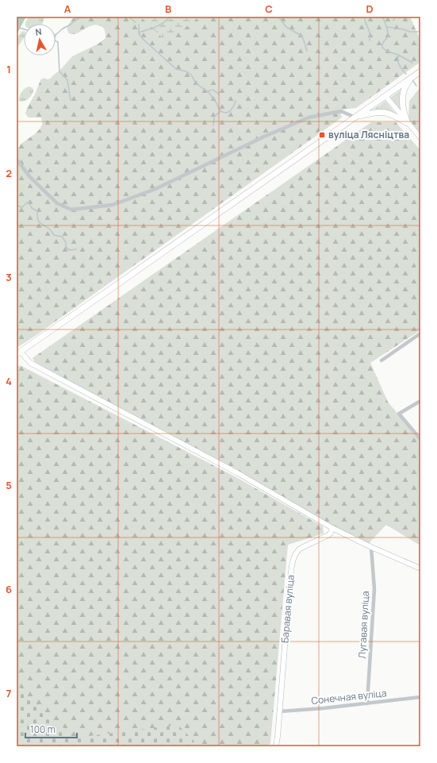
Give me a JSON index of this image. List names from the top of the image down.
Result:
{
  "streets": {
    "street": ["Баравая вуліца", "Лугавая вуліца", "Сонечная вуліца"]
  },
  "crossings": [
    ["Баравая вуліца", "Сонечная вуліца"],
    ["Лугавая вуліца", "Сонечная вуліца"]
  ],
  "places": {
    "transit": ["вуліца Лясніцтва"]
  },
  "scale_bar": "100 m",
  "north": "top",
  "grid": {
    "columns": [
      "A",
      "B",
      "C",
      "D"
    ],
    "rows": [
      "1",
      "2",
      "3",
      "4",
      "5",
      "6",
      "7"
    ]
  }
}
